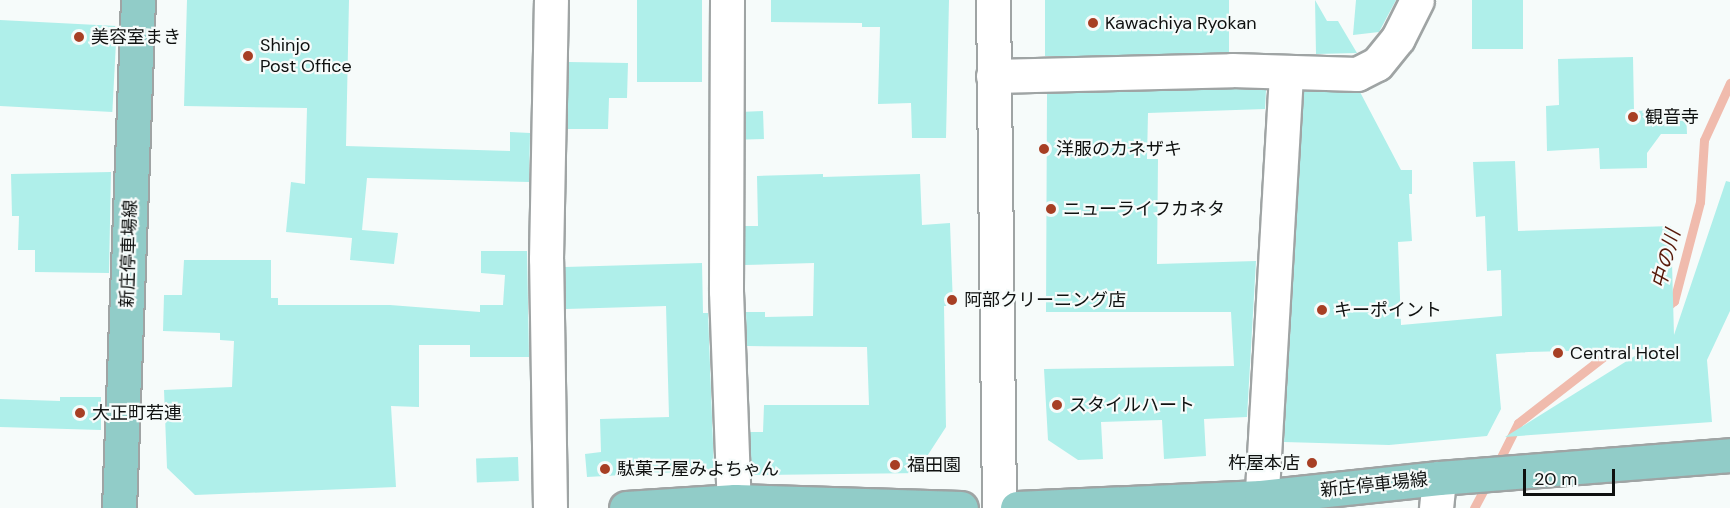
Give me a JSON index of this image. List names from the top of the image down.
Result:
{
  "streets": {
    "main road": ["新庄停車場線"]
  },
  "water": ["中の川"],
  "places": [
    "Kawachiya Ryokan",
    "美容室まき",
    "Shinjo Post Office",
    "観音寺",
    "洋服のカネザキ",
    "ニューライフカネタ",
    "阿部クリーニング店",
    "キーポイント",
    "Central Hotel",
    "スタイルハート",
    "大正町若連",
    "杵屋本店",
    "福田園",
    "駄菓子屋みよちゃん"
  ],
  "scale_bar": "20 m"
}
